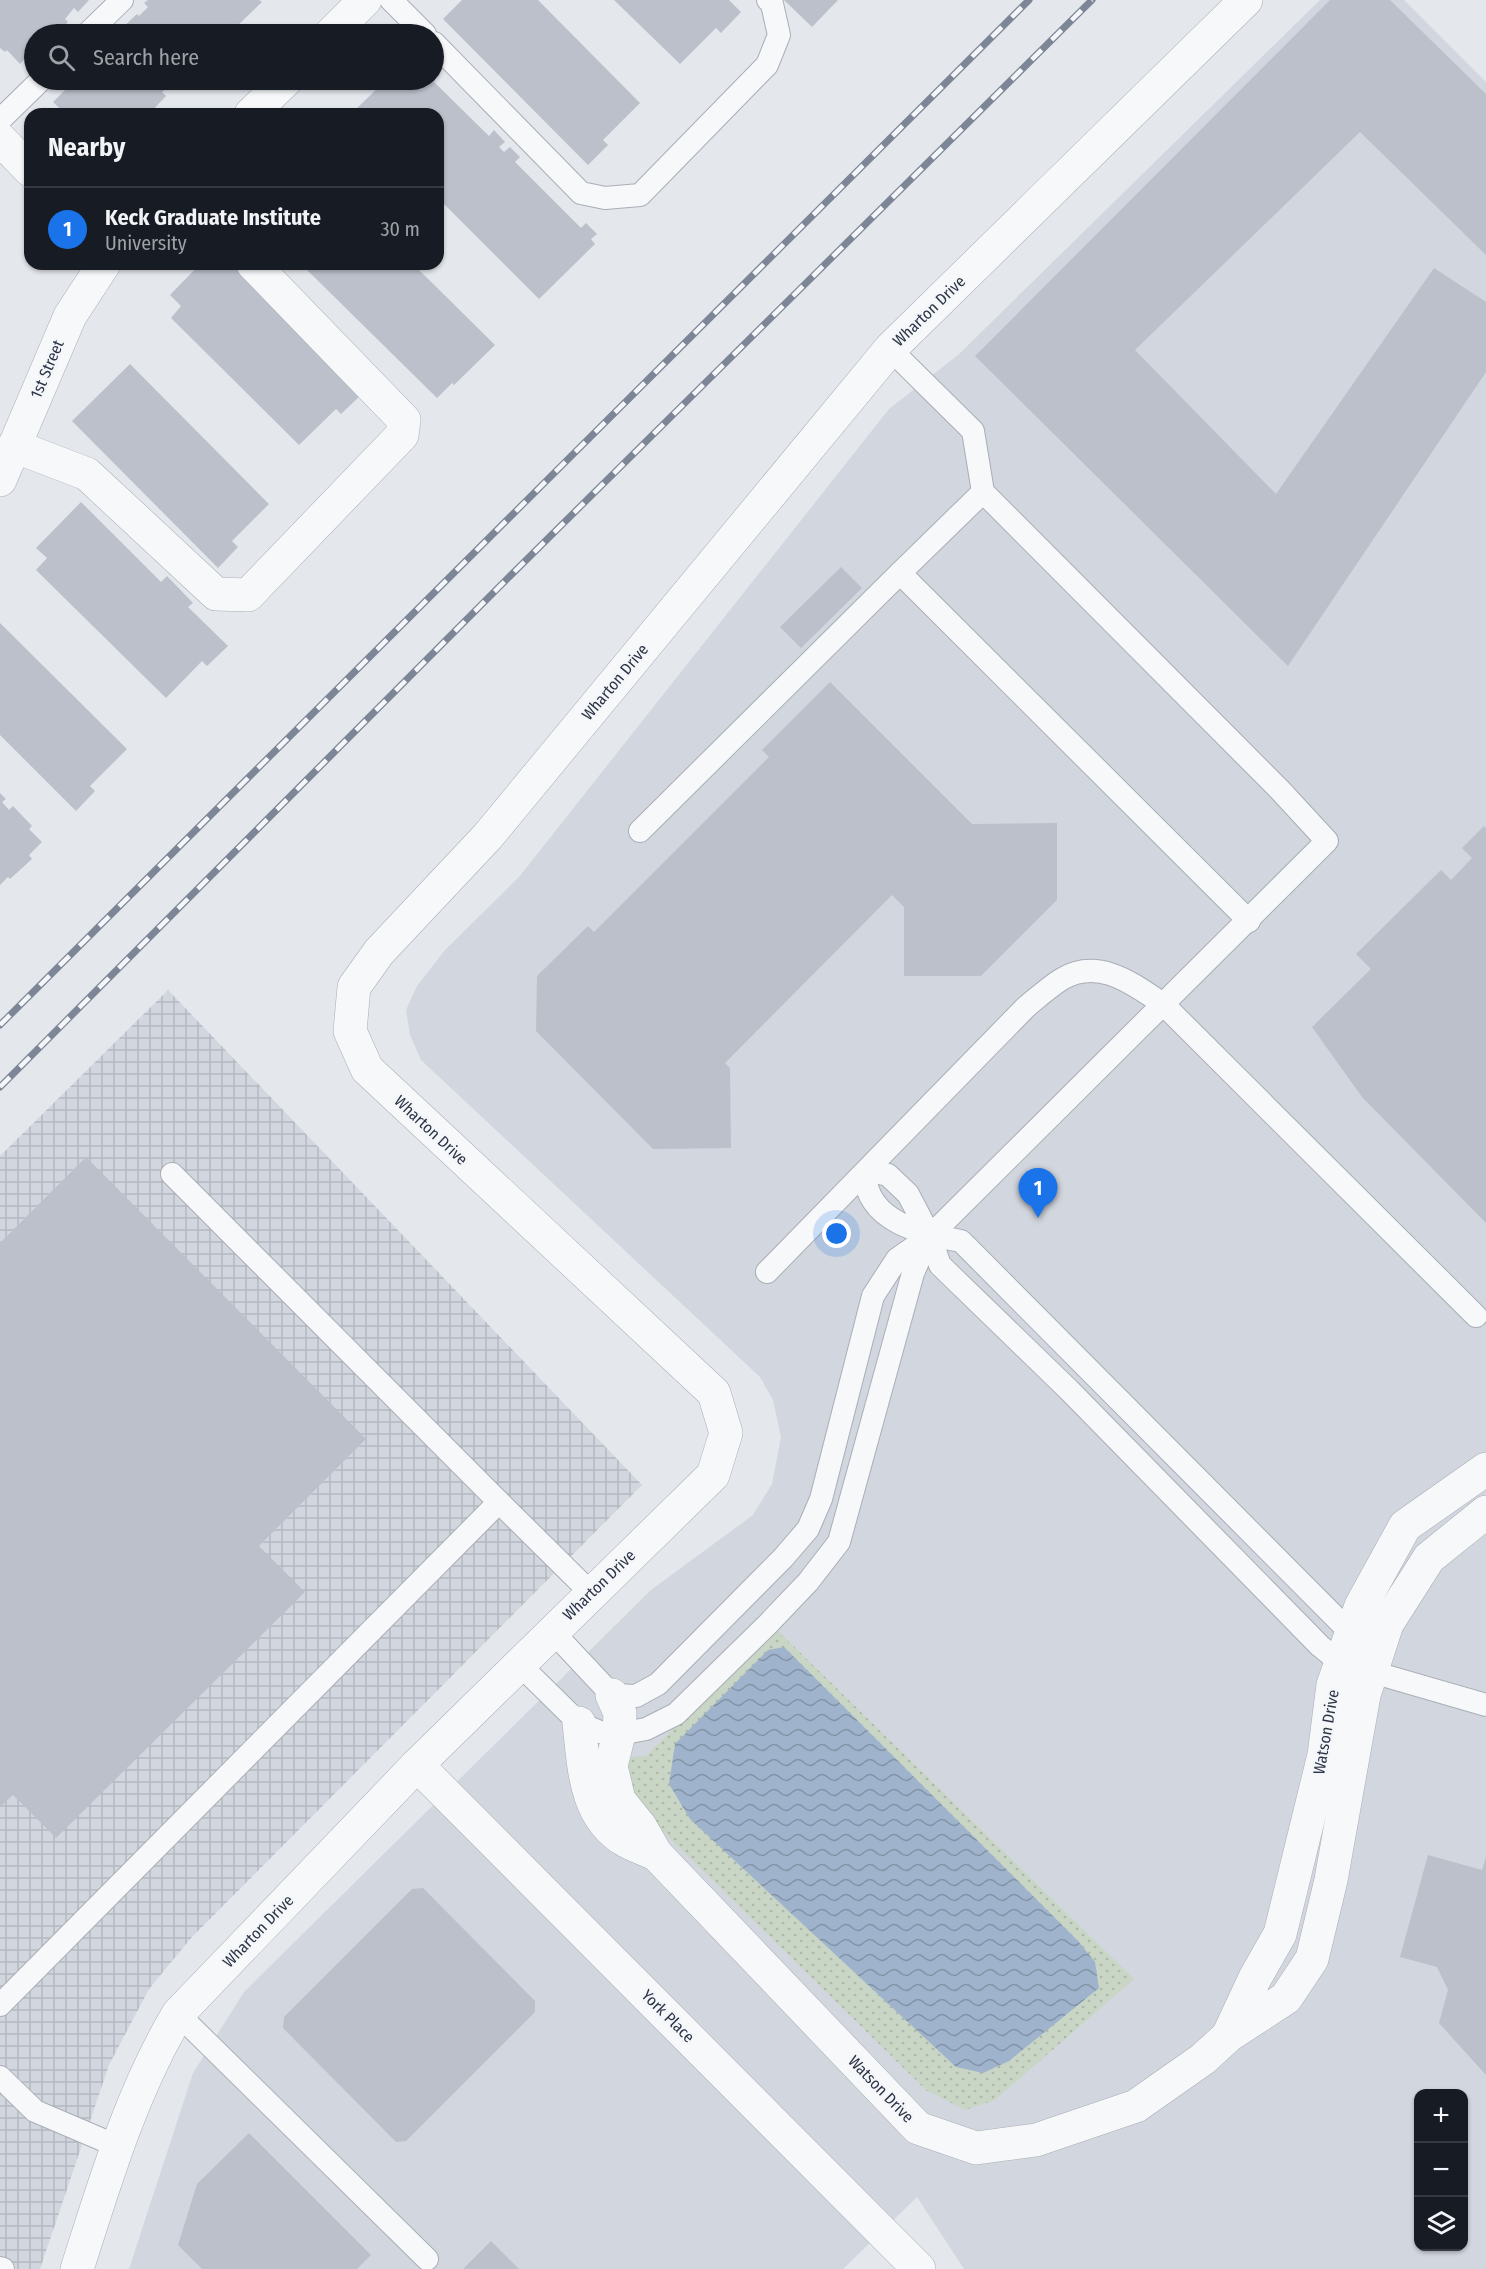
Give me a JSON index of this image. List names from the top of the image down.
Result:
{
  "streets": {
    "street": [
      "Wharton Drive",
      "1st Street",
      "Watson Drive",
      "York Place"
    ]
  },
  "crossings": [
    ["Wharton Drive", "York Place"]
  ],
  "page": {
    "search": "Search here",
    "heading": "Nearby",
    "list": [
      {
        "mark": "1",
        "name": "Keck Graduate Institute",
        "note": "University",
        "value": "30 m"
      }
    ],
    "pins": "1",
    "map_buttons": ["+", "−"]
  }
}
